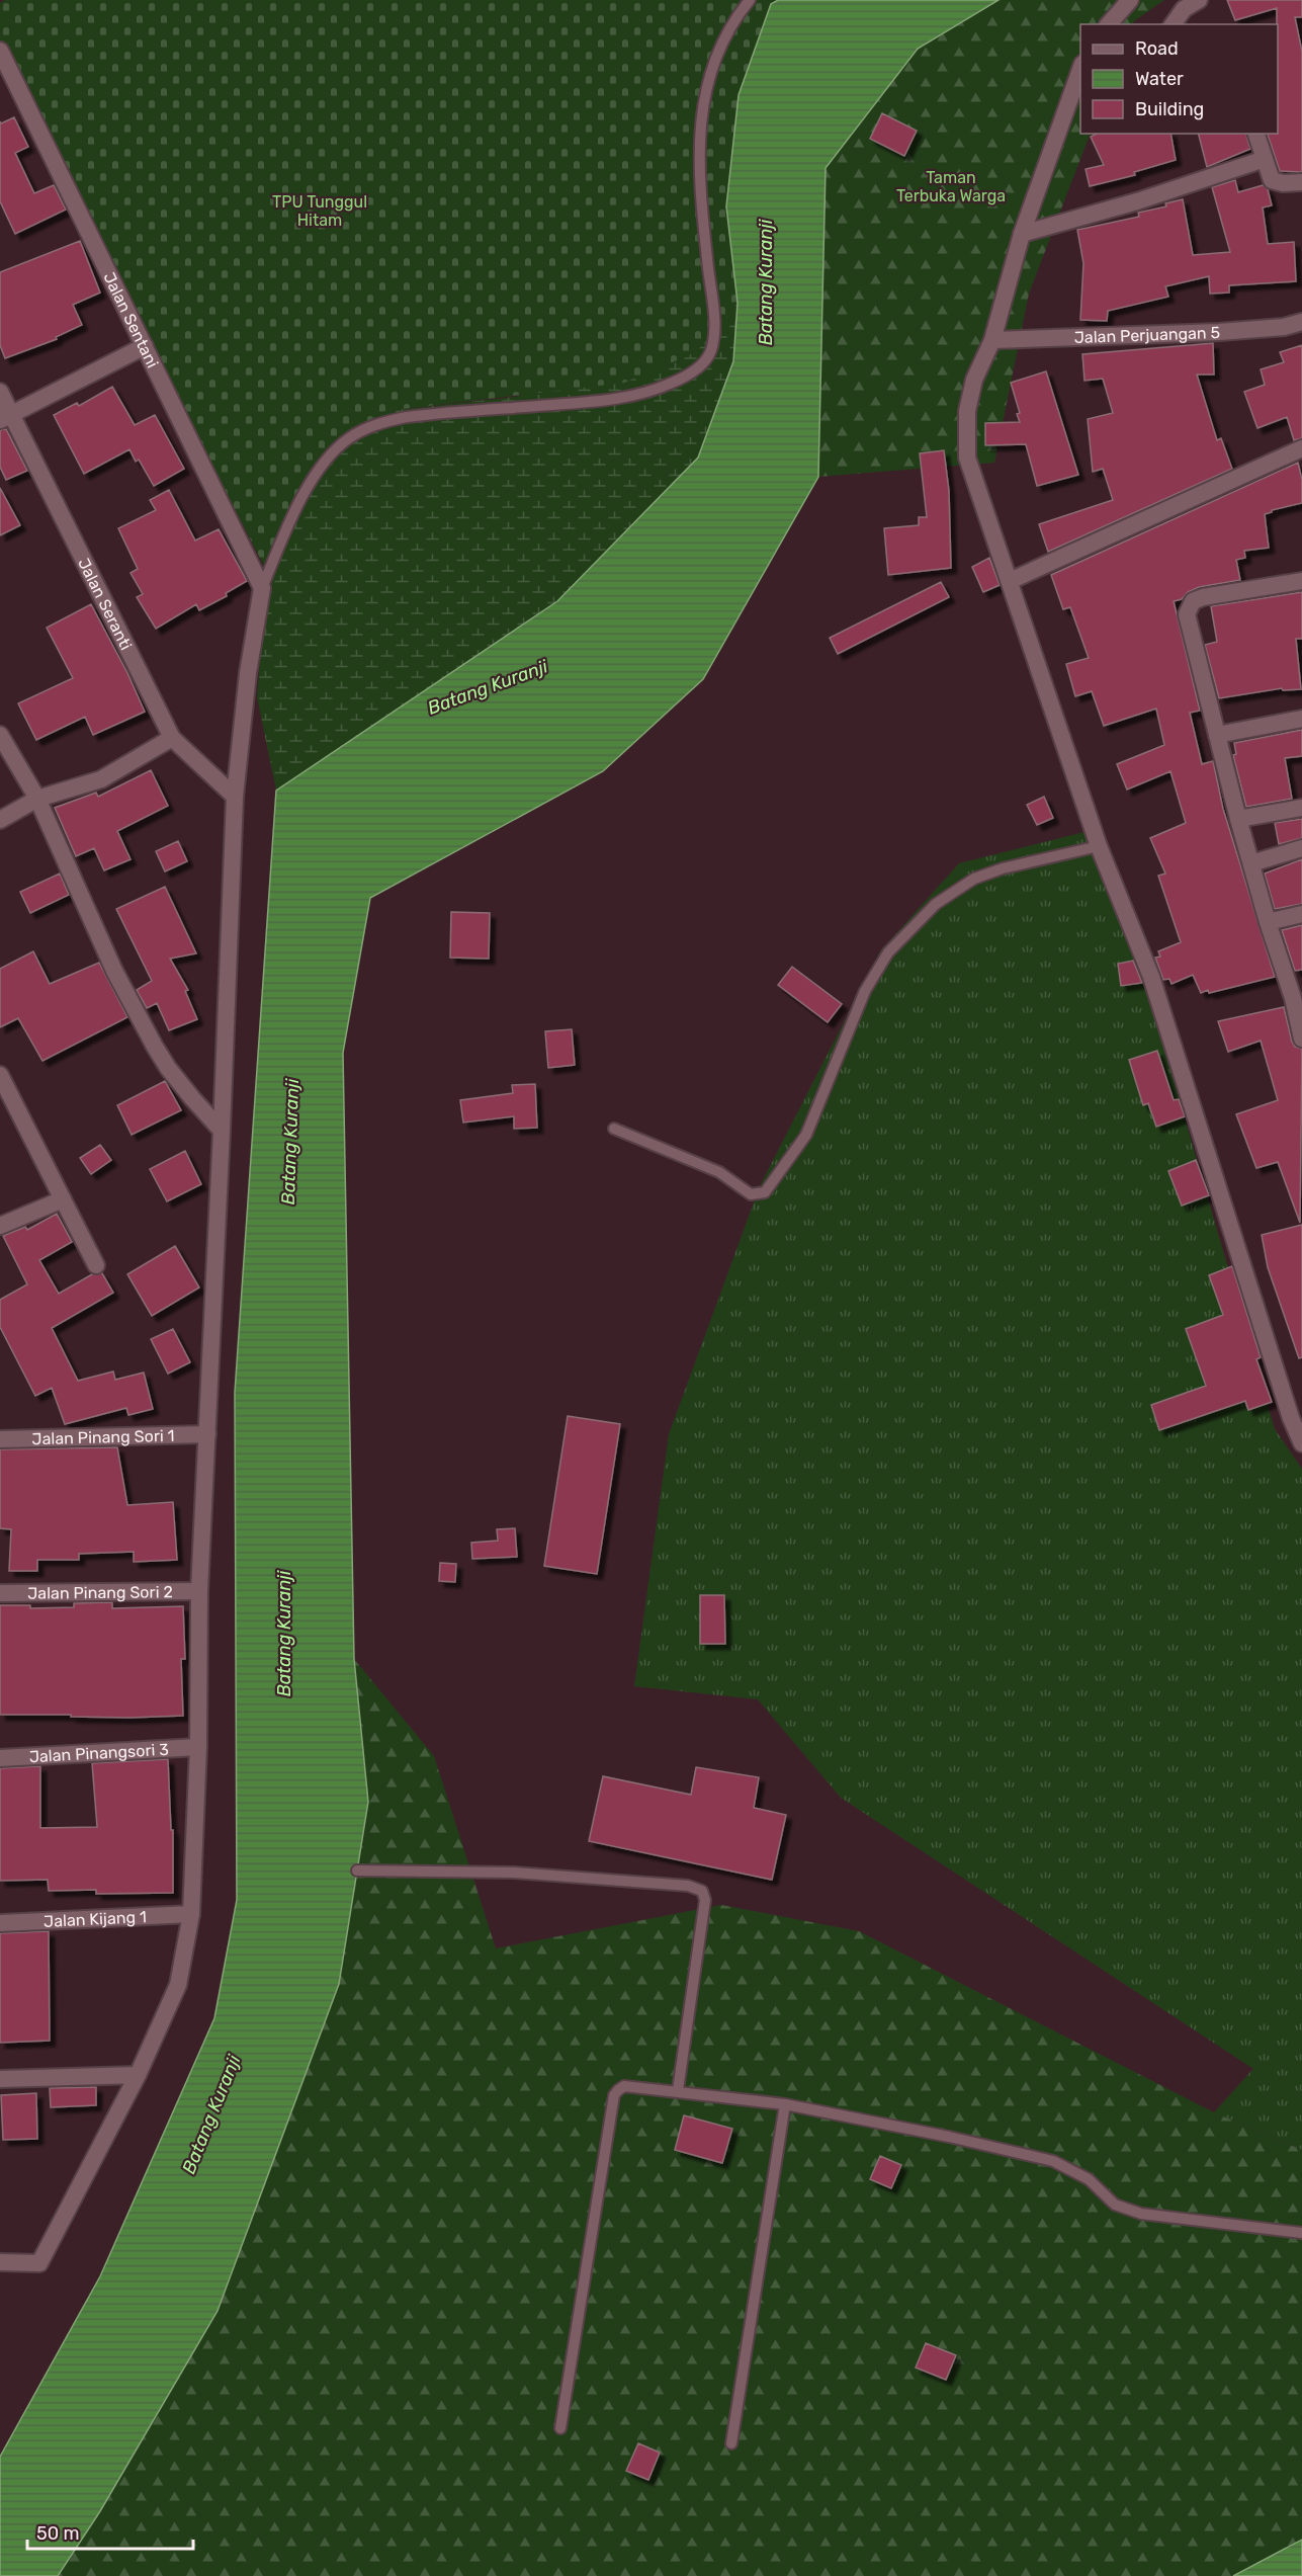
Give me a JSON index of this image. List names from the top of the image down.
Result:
{
  "streets": {
    "street": [
      "Jalan Sentani",
      "Jalan Perjuangan 5",
      "Jalan Seranti",
      "Jalan Pinang Sori 1",
      "Jalan Pinang Sori 2",
      "Jalan Pinangsori 3",
      "Jalan Kijang 1"
    ]
  },
  "water": ["Batang Kuranji"],
  "parks": ["Taman Terbuka Warga", "TPU Tunggul Hitam"],
  "legend": ["Road", "Water", "Building"],
  "scale_bar": "50 m"
}
